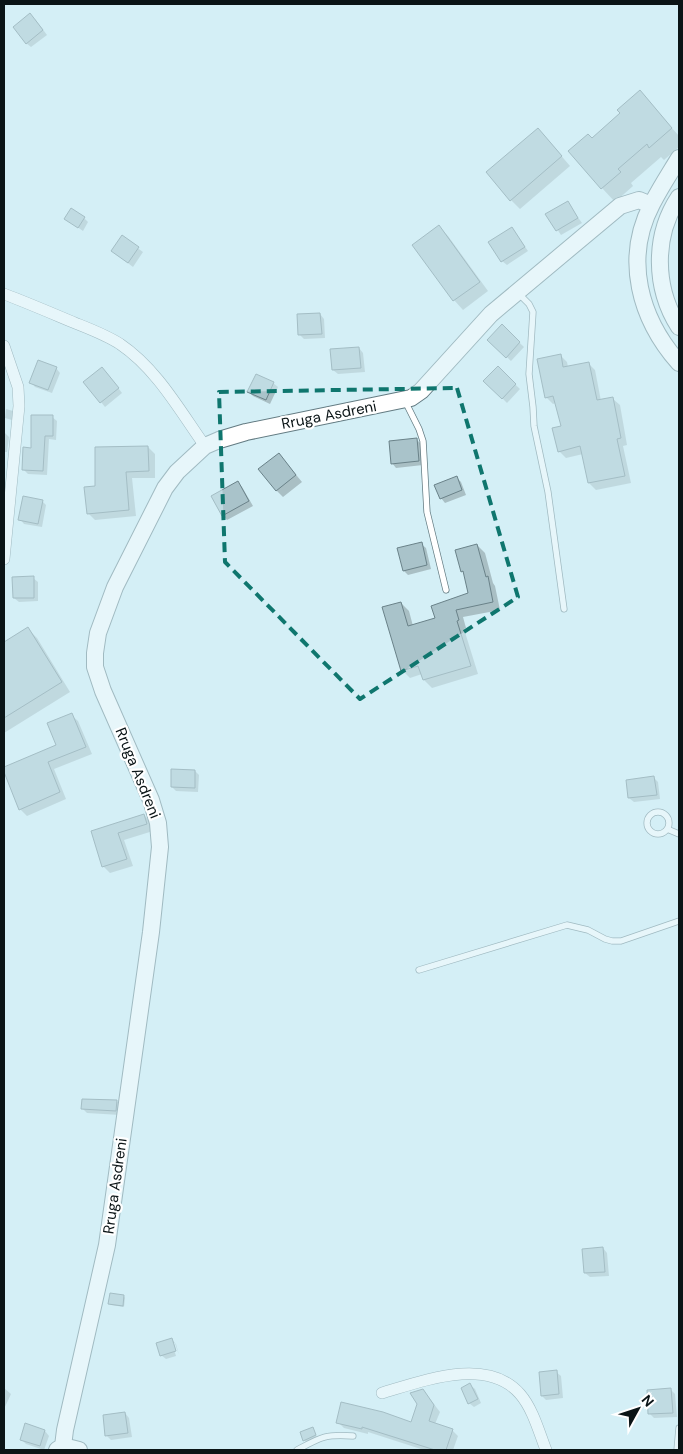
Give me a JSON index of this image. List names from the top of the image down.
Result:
{
  "streets": {
    "street": ["Rruga Asdreni"]
  },
  "north": "top right"
}
